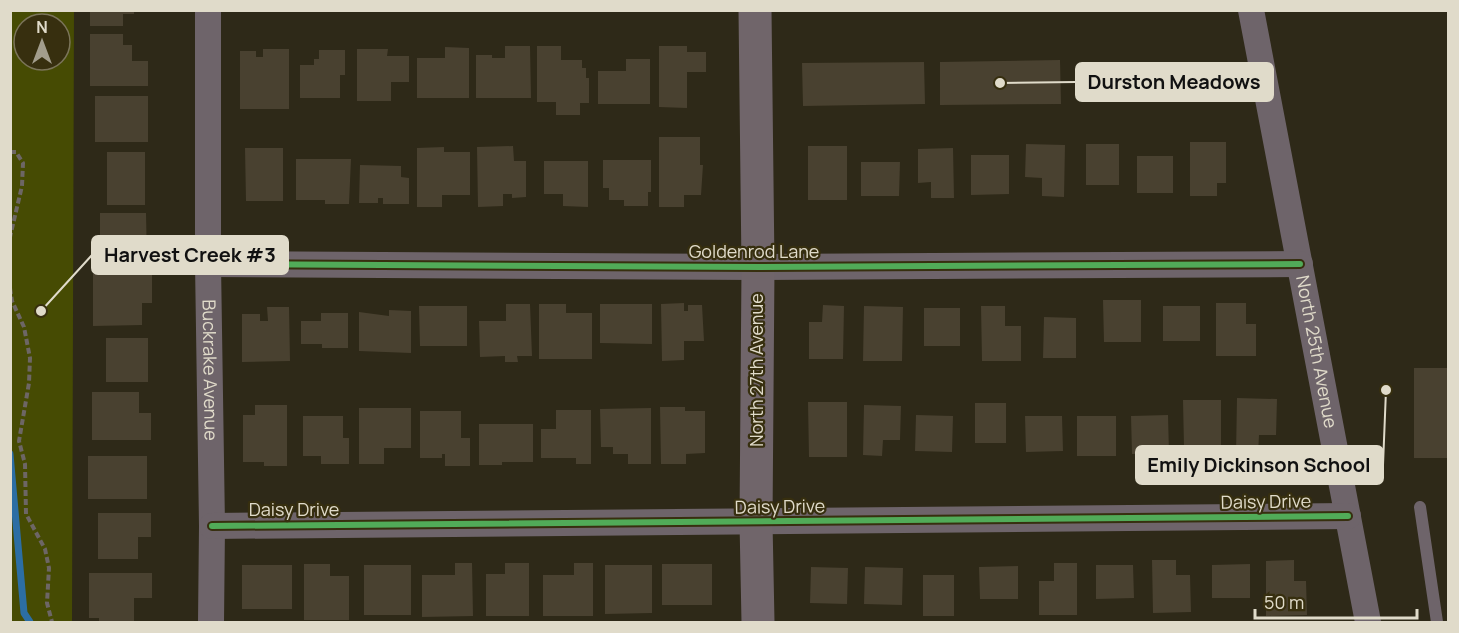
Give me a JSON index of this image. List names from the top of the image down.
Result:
{
  "streets": {
    "street": [
      "Goldenrod Lane",
      "North 25th Avenue",
      "North 27th Avenue",
      "Buckrake Avenue",
      "Daisy Drive"
    ]
  },
  "crossings": [
    ["Goldenrod Lane", "North 25th Avenue"],
    ["Goldenrod Lane", "North 27th Avenue"],
    ["Goldenrod Lane", "Buckrake Avenue"],
    ["North 25th Avenue", "Daisy Drive"],
    ["North 27th Avenue", "Daisy Drive"],
    ["Buckrake Avenue", "Daisy Drive"]
  ],
  "places": ["Durston Meadows", "Harvest Creek #3", "Emily Dickinson School"],
  "scale_bar": "50 m",
  "north": "top"
}
